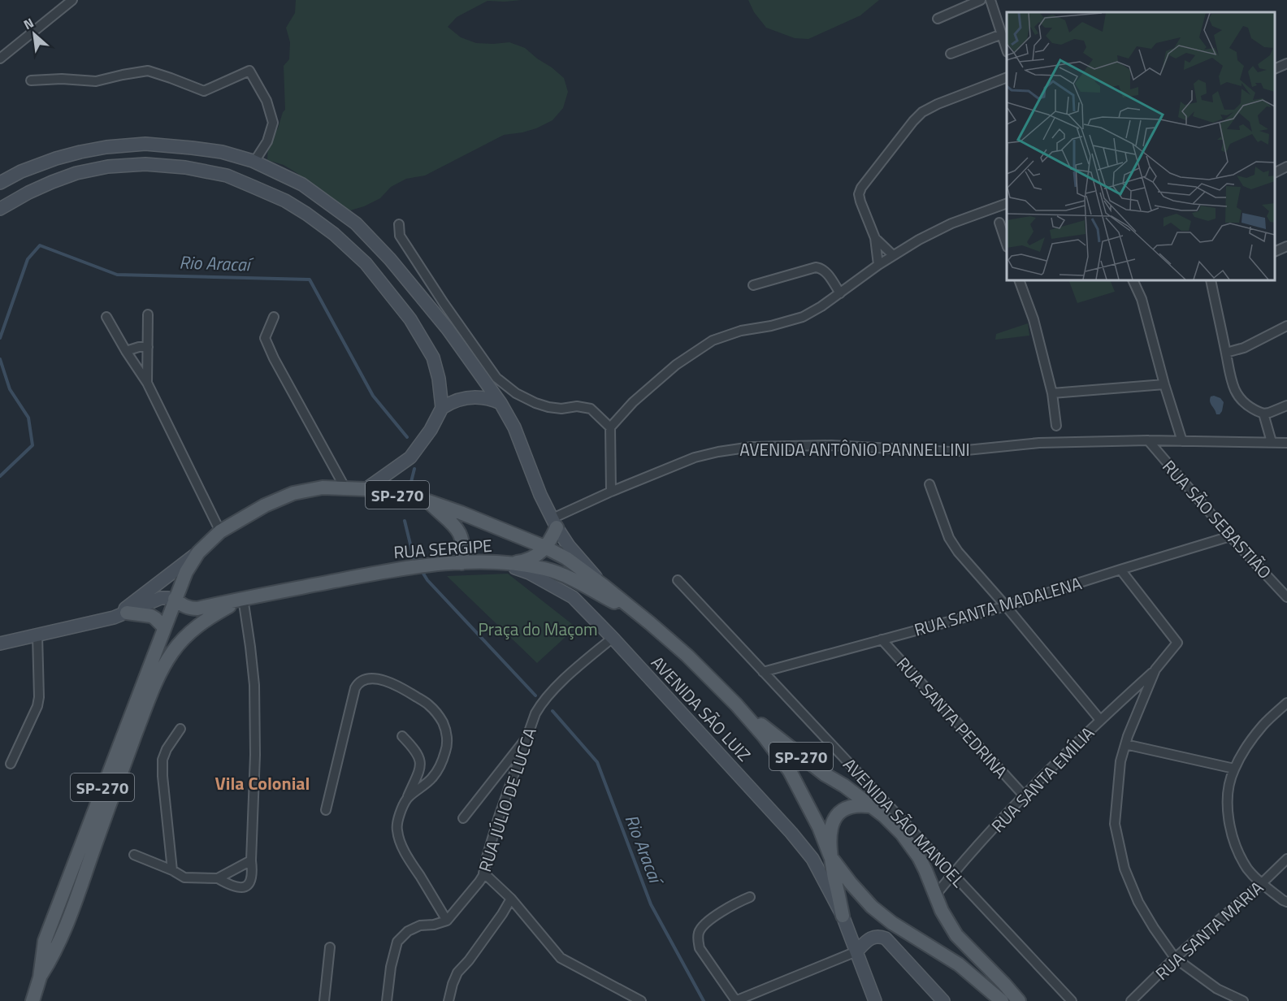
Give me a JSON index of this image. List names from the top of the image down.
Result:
{
  "streets": {
    "main road": ["SP-270", "RUA SERGIPE", "AVENIDA SÃO LUIZ"],
    "street": [
      "AVENIDA ANTÔNIO PANNELLINI",
      "RUA SÃO SEBASTIÃO",
      "RUA SANTA MADALENA",
      "RUA SANTA PEDRINA",
      "RUA SANTA EMÍLIA",
      "RUA JÚLIO DE LUCCA",
      "AVENIDA SÃO MANOEL",
      "RUA SANTA MARIA"
    ]
  },
  "crossings": [
    ["AVENIDA ANTÔNIO PANNELLINI", "RUA SÃO SEBASTIÃO"],
    ["SP-270", "RUA SERGIPE"],
    ["SP-270", "RUA SANTA EMÍLIA"],
    ["RUA SÃO SEBASTIÃO", "RUA SANTA MADALENA"],
    ["RUA SERGIPE", "AVENIDA SÃO LUIZ"],
    ["RUA SANTA MADALENA", "RUA SANTA PEDRINA"],
    ["RUA SANTA MADALENA", "AVENIDA SÃO MANOEL"],
    ["AVENIDA SÃO LUIZ", "RUA JÚLIO DE LUCCA"],
    ["RUA SANTA PEDRINA", "RUA SANTA EMÍLIA"],
    ["RUA SANTA EMÍLIA", "AVENIDA SÃO MANOEL"]
  ],
  "districts": ["Vila Colonial"],
  "water": ["Rio Aracaí"],
  "parks": ["Praça do Maçom"],
  "north": "top left"
}
